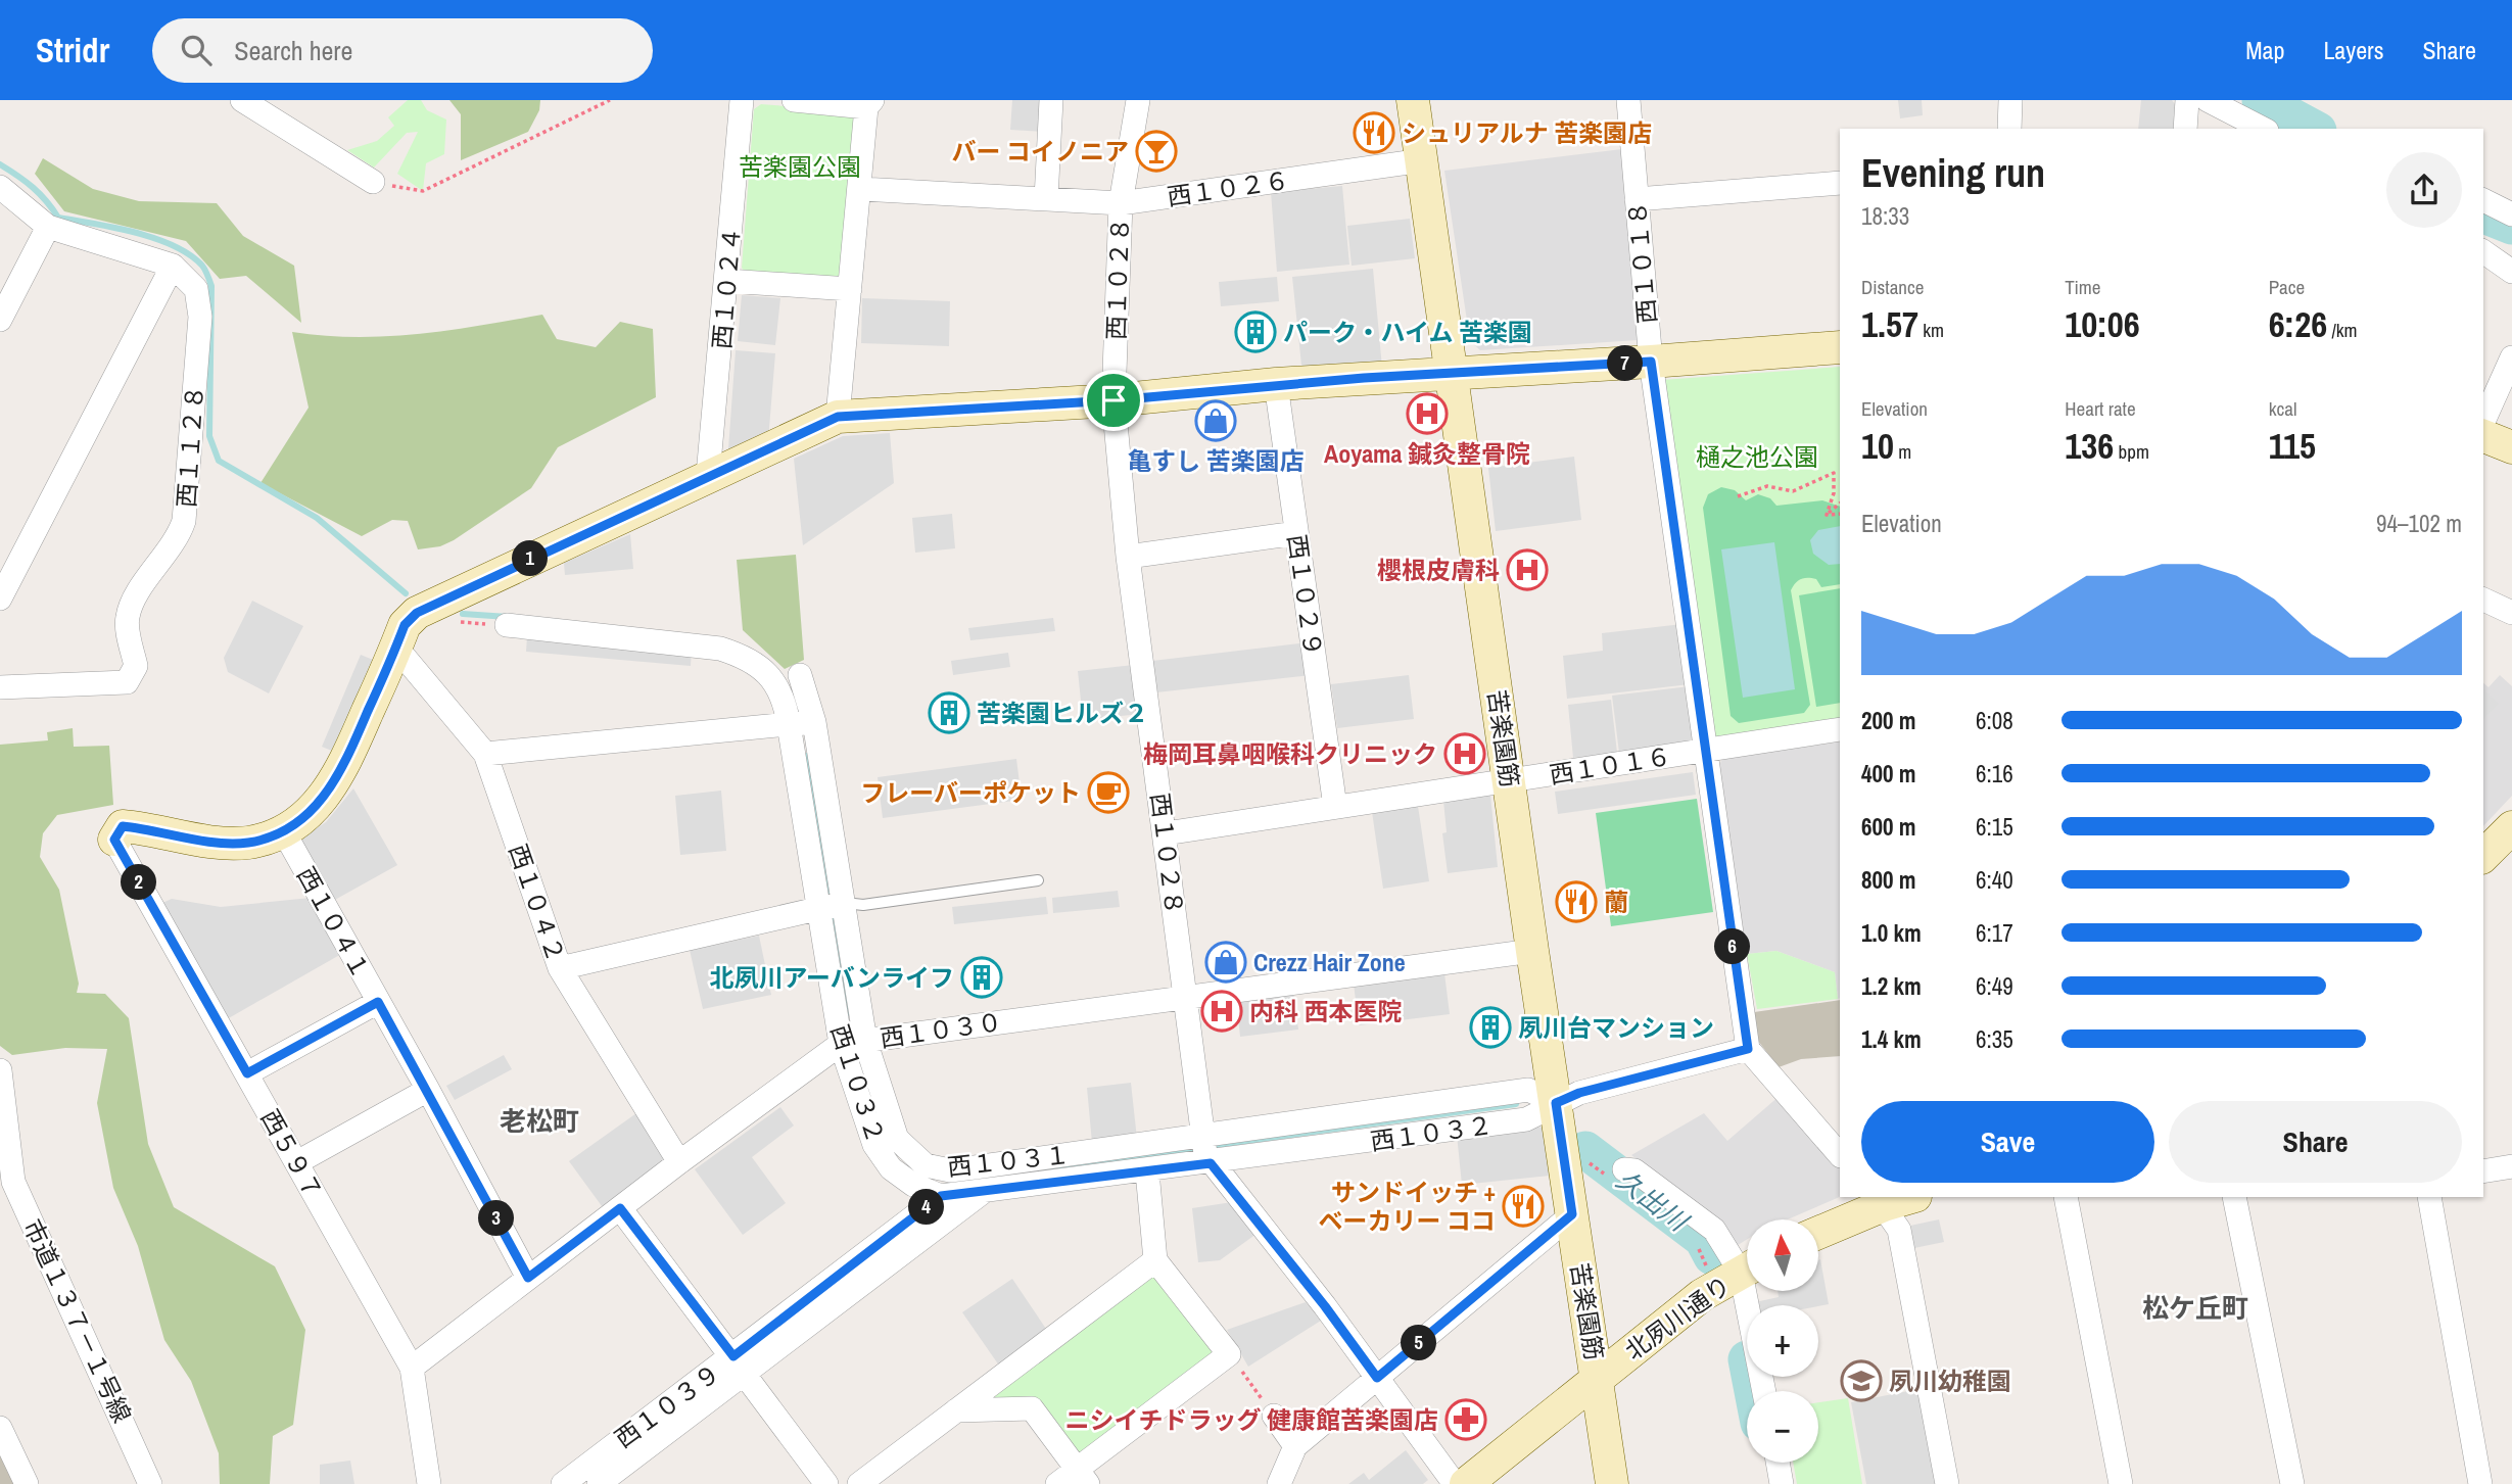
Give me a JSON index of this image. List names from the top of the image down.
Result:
{
  "streets": {
    "street": [
      "西１０２６",
      "西１０１８",
      "西１０２８",
      "西１０２４",
      "西１１２８",
      "西１０２９",
      "苦楽園筋",
      "西１０１６",
      "西１０４２",
      "西１０４１",
      "西１０３０",
      "西１０３２",
      "西５９７",
      "西１０３１",
      "北夙川通り",
      "市道１３７－１号線",
      "西１０３９"
    ]
  },
  "crossings": [
    ["西１０２６", "西１０２８"],
    ["西１０２６", "苦楽園筋"],
    ["西１０１８", "西１０１６"],
    ["西１０１８", "西１０３２"],
    ["西１０２８", "西１０１６"],
    ["西１０２８", "西１０３０"],
    ["西１０２８", "西１０３２"],
    ["西１０２８", "西１０３１"],
    ["西１０２９", "西１０１６"],
    ["苦楽園筋", "西１０１６"],
    ["苦楽園筋", "西１０３０"],
    ["苦楽園筋", "西１０３２"],
    ["苦楽園筋", "北夙川通り"],
    ["西１０４２", "西１０３０"],
    ["西１０４１", "西１０３０"],
    ["西１０３０", "西１０３２"],
    ["西１０３０", "西５９７"],
    ["西１０３０", "西１０３１"],
    ["西１０３２", "西１０３１"],
    ["西１０３２", "西１０３９"]
  ],
  "districts": ["老松町", "松ケ丘町"],
  "water": ["久出川"],
  "parks": ["苦楽園公園", "樋之池公園"],
  "places": {
    "restaurant": ["シュリアルナ 苦楽園店", "蘭", "サンドイッチ + ベーカリー ココ"],
    "bar": ["バー コイノニア"],
    "building": [
      "パーク・ハイム 苦楽園",
      "苦楽園ヒルズ２",
      "北夙川アーバンライフ",
      "夙川台マンション"
    ],
    "hospital": [
      "Aoyama 鍼灸整骨院",
      "櫻根皮膚科",
      "梅岡耳鼻咽喉科クリニック",
      "内科 西本医院"
    ],
    "shop": ["亀すし 苦楽園店", "Crezz Hair Zone"],
    "cafe": ["フレーバーポケット"],
    "school or university": ["夙川幼稚園"],
    "pharmacy": ["ニシイチドラッグ 健康館苦楽園店"]
  },
  "north": "top",
  "page": {
    "header": "Stridr",
    "search": "Search here",
    "nav": ["Map", "Layers", "Share"],
    "heading": ["Evening run", "18:33"],
    "stats": [
      ["Distance", "1.57 km"],
      ["Time", "10:06"],
      ["Pace", "6:26 /km"],
      ["Elevation", "10 m"],
      ["Heart rate", "136 bpm"],
      ["kcal", "115"]
    ],
    "pins": [
      "7",
      "1",
      "2",
      "6",
      "4",
      "3",
      "5"
    ],
    "chart": ["Elevation", "94–102 m"],
    "list": [
      {
        "name": "200 m",
        "note": "6:08"
      },
      {
        "name": "400 m",
        "note": "6:16"
      },
      {
        "name": "600 m",
        "note": "6:15"
      },
      {
        "name": "800 m",
        "note": "6:40"
      },
      {
        "name": "1.0 km",
        "note": "6:17"
      },
      {
        "name": "1.2 km",
        "note": "6:49"
      },
      {
        "name": "1.4 km",
        "note": "6:35"
      }
    ],
    "buttons": ["Save", "Share"],
    "map_buttons": ["+", "−"]
  }
}
